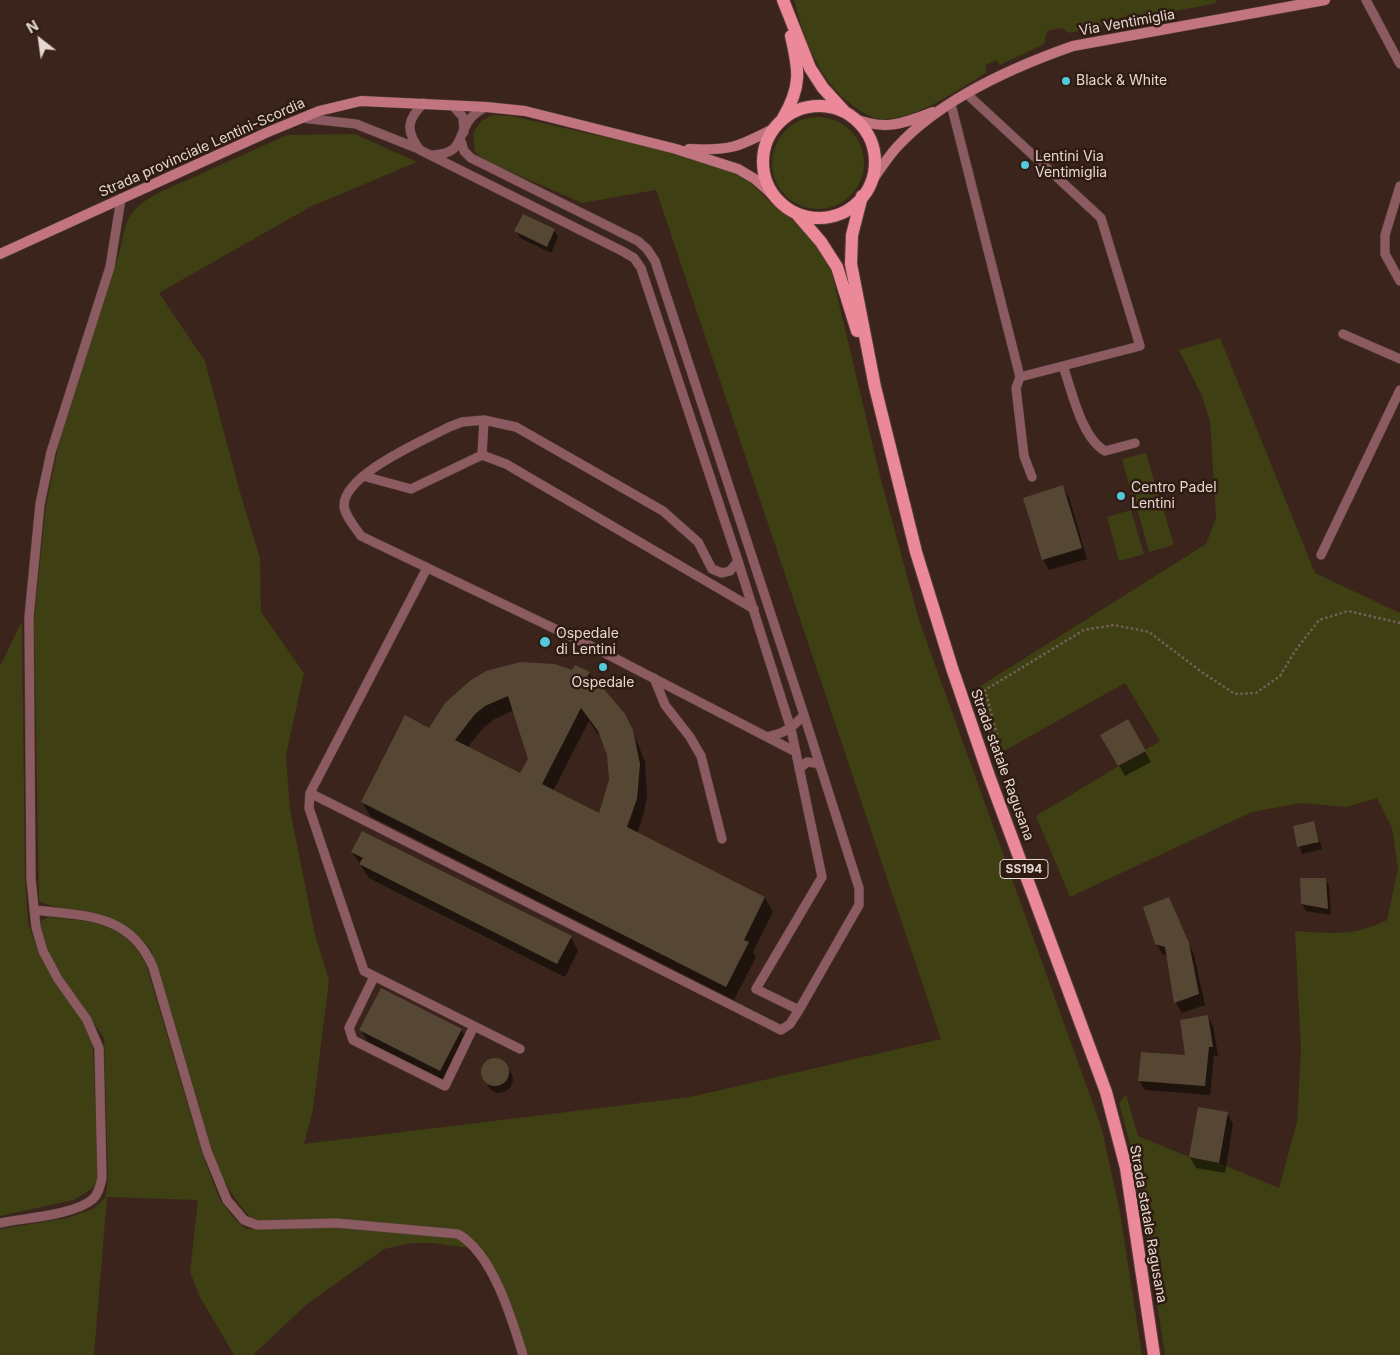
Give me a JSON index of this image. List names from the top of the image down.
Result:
{
  "streets": {
    "main road": ["Strada statale Ragusana", "SS194"],
    "street": ["Via Ventimiglia", "Strada provinciale Lentini-Scordia"]
  },
  "places": [
    "Black & White",
    "Lentini Via Ventimiglia",
    "Centro Padel Lentini",
    "Ospedale di Lentini",
    "Ospedale"
  ],
  "north": "top left"
}
